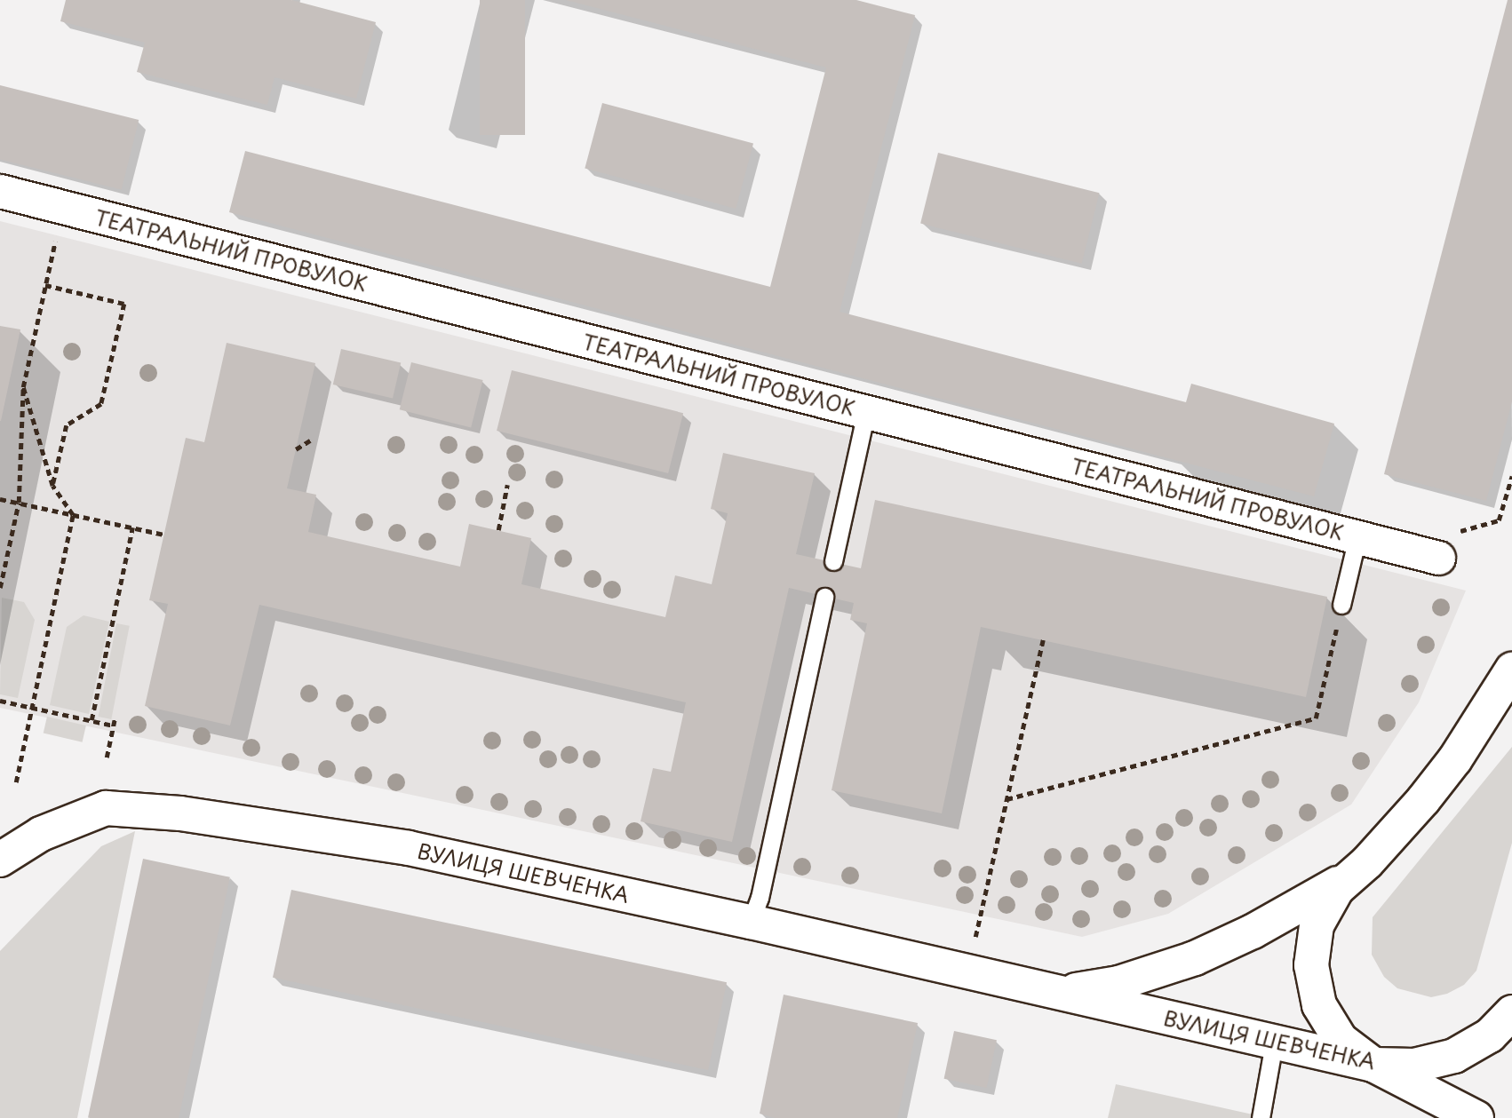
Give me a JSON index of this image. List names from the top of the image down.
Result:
{
  "streets": {
    "main road": ["ВУЛИЦЯ ШЕВЧЕНКА"],
    "street": ["ТЕАТРАЛЬНИЙ ПРОВУЛОК"]
  }
}
